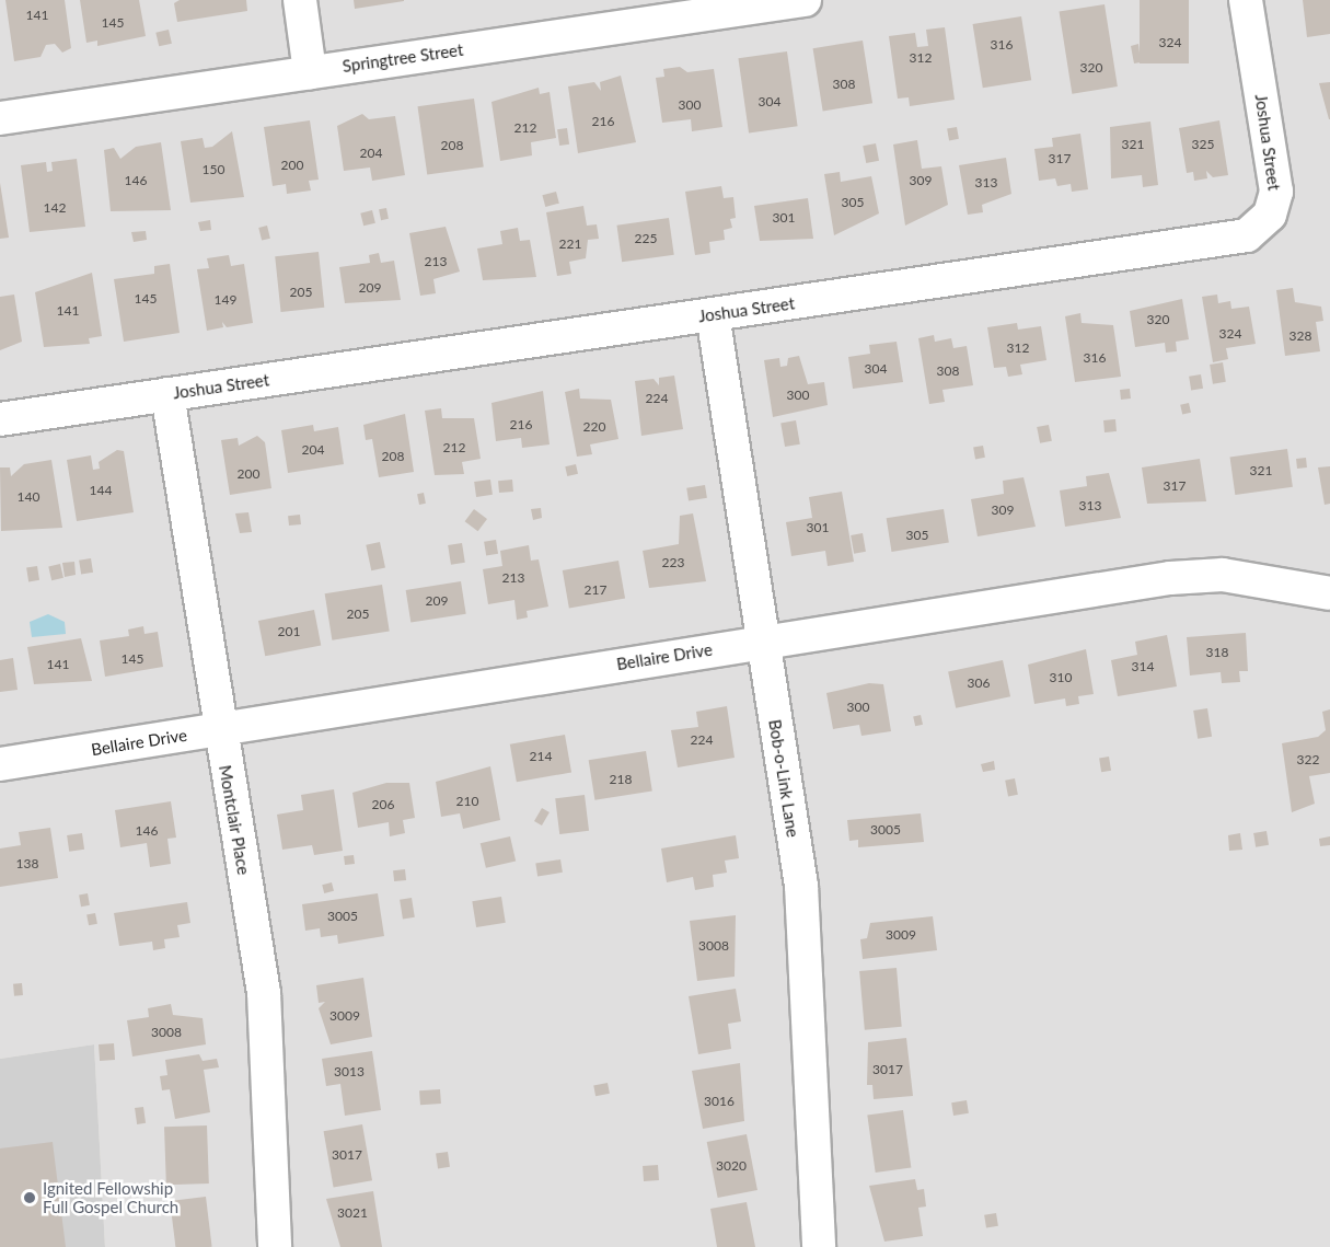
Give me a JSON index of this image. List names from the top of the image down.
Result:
{
  "streets": {
    "street": [
      "Springtree Street",
      "Joshua Street",
      "Bellaire Drive",
      "Bob-o-Link Lane",
      "Montclair Place"
    ]
  },
  "crossings": [
    ["Joshua Street", "Bob-o-Link Lane"],
    ["Joshua Street", "Montclair Place"],
    ["Bellaire Drive", "Bob-o-Link Lane"],
    ["Bellaire Drive", "Montclair Place"]
  ],
  "places": ["Ignited Fellowship Full Gospel Church"],
  "house_numbers": [
    "141",
    "145",
    "324",
    "316",
    "312",
    "320",
    "308",
    "304",
    "300",
    "216",
    "212",
    "321",
    "325",
    "208",
    "204",
    "317",
    "200",
    "150",
    "146",
    "309",
    "313",
    "305",
    "142",
    "301",
    "225",
    "221",
    "213",
    "209",
    "205",
    "145",
    "149",
    "141",
    "320",
    "324",
    "328",
    "312",
    "316",
    "304",
    "308",
    "300",
    "224",
    "216",
    "220",
    "212",
    "204",
    "208",
    "321",
    "200",
    "317",
    "144",
    "140",
    "313",
    "309",
    "301",
    "305",
    "223",
    "213",
    "217",
    "209",
    "205",
    "201",
    "318",
    "145",
    "141",
    "314",
    "310",
    "306",
    "300",
    "224",
    "214",
    "322",
    "218",
    "210",
    "206",
    "3005",
    "146",
    "138",
    "3005",
    "3009",
    "3008",
    "3009",
    "3008",
    "3017",
    "3013",
    "3016",
    "3017",
    "3020",
    "3021"
  ]
}
